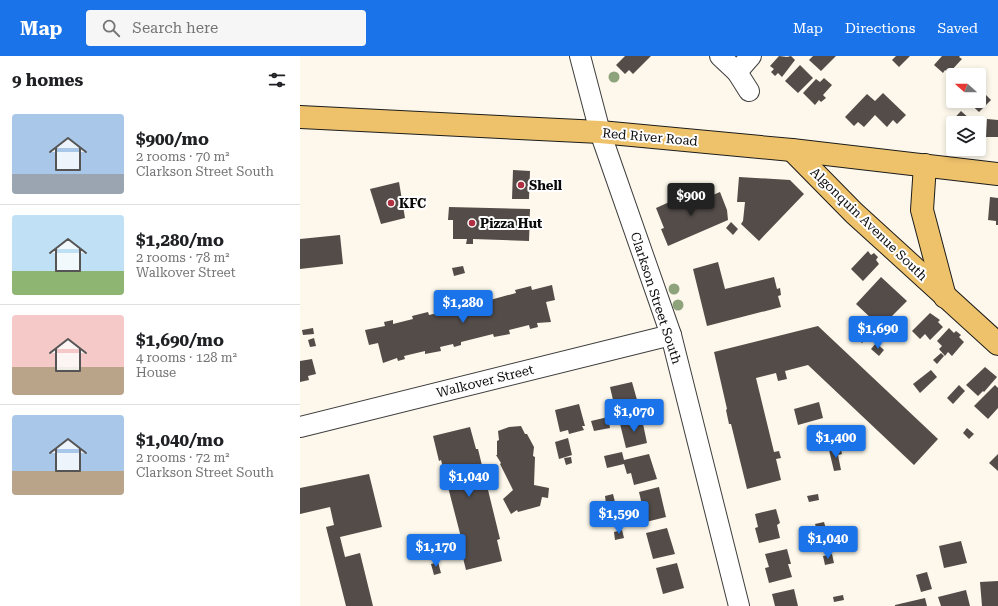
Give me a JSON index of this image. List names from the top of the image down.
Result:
{
  "streets": {
    "main road": ["Red River Road", "Algonquin Avenue South"],
    "street": ["Clarkson Street South", "Walkover Street"]
  },
  "crossings": [
    ["Red River Road", "Algonquin Avenue South"],
    ["Red River Road", "Clarkson Street South"],
    ["Clarkson Street South", "Walkover Street"]
  ],
  "places": ["Shell", "KFC", "Pizza Hut"],
  "north": "left",
  "page": {
    "header": "Map",
    "search": "Search here",
    "nav": ["Map", "Directions", "Saved"],
    "heading": "9 homes",
    "list": [
      {
        "name": "$900/mo",
        "note": "2 rooms · 70 m² · Clarkson Street South"
      },
      {
        "name": "$1,280/mo",
        "note": "2 rooms · 78 m² · Walkover Street"
      },
      {
        "name": "$1,690/mo",
        "note": "4 rooms · 128 m² · House"
      },
      {
        "name": "$1,040/mo",
        "note": "2 rooms · 72 m² · Clarkson Street South"
      }
    ],
    "price": [
      "$900",
      "$1,280",
      "$1,690",
      "$1,070",
      "$1,400",
      "$1,040",
      "$1,590",
      "$1,040",
      "$1,170"
    ]
  }
}
